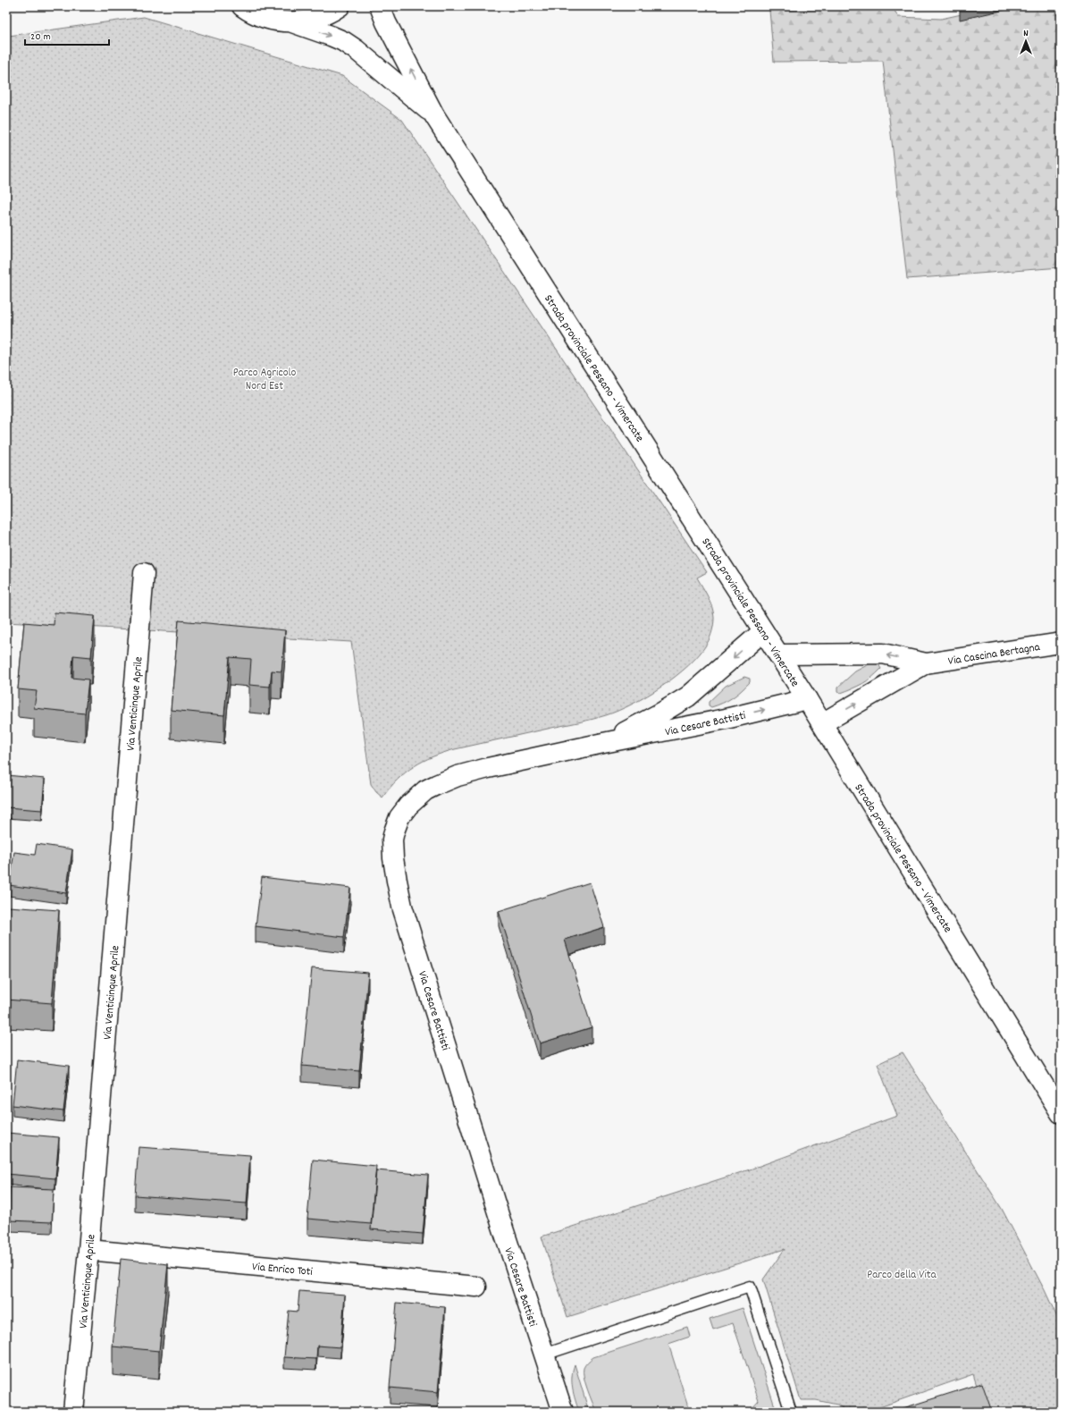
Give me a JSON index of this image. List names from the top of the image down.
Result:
{
  "streets": {
    "street": [
      "Strada provinciale Pessano - Vimercate",
      "Via Cascina Bertagna",
      "Via Venticinque Aprile",
      "Via Cesare Battisti",
      "Via Enrico Toti"
    ]
  },
  "crossings": [
    ["Strada provinciale Pessano - Vimercate", "Via Cascina Bertagna"],
    ["Strada provinciale Pessano - Vimercate", "Via Cesare Battisti"],
    ["Via Venticinque Aprile", "Via Enrico Toti"]
  ],
  "parks": ["Parco Agricolo Nord Est", "Parco della Vita"],
  "scale_bar": "20 m",
  "north": "top"
}
